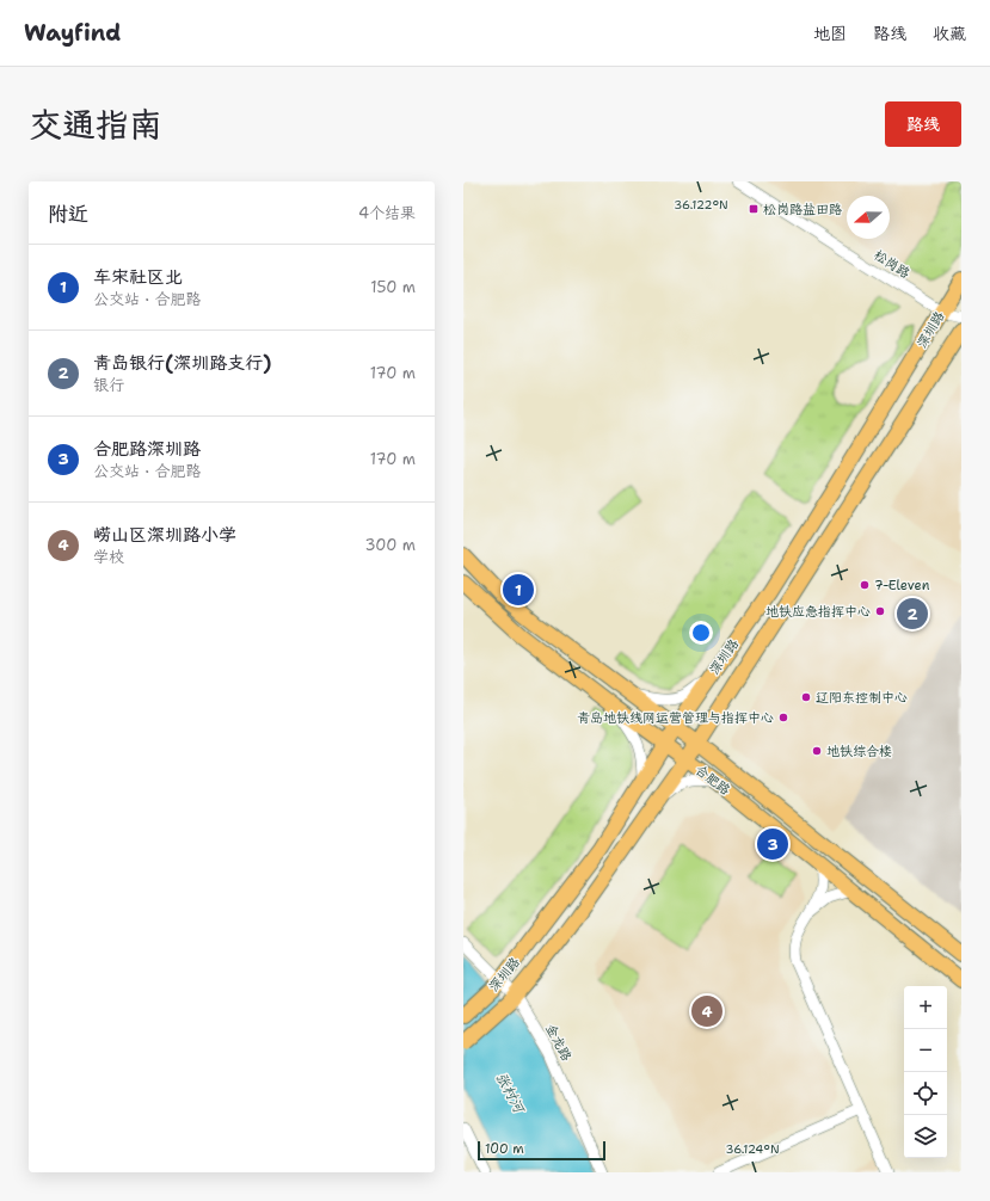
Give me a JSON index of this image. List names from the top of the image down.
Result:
{
  "streets": {
    "main road": ["深圳路", "合肥路"],
    "street": ["松岗路", "金龙路"]
  },
  "crossings": [
    ["松岗路", "深圳路"],
    ["深圳路", "合肥路"],
    ["深圳路", "金龙路"]
  ],
  "water": ["张村河"],
  "places": {
    "transit": ["松岗路盐田路"],
    "other": [
      "7-Eleven",
      "地铁应急指挥中心",
      "辽阳东控制中心",
      "青岛地铁线网运营管理与指挥中心",
      "地铁综合楼"
    ]
  },
  "scale_bar": "100 m",
  "north": "left",
  "page": {
    "header": "Wayfind",
    "nav": ["地图", "路线", "收藏"],
    "title": "交通指南",
    "buttons": "路线",
    "heading": ["附近", "4个结果"],
    "list": [
      {
        "mark": "1",
        "name": "车宋社区北",
        "note": "公交站 · 合肥路",
        "value": "150 m"
      },
      {
        "mark": "2",
        "name": "青岛银行(深圳路支行)",
        "note": "银行",
        "value": "170 m"
      },
      {
        "mark": "3",
        "name": "合肥路深圳路",
        "note": "公交站 · 合肥路",
        "value": "170 m"
      },
      {
        "mark": "4",
        "name": "崂山区深圳路小学",
        "note": "学校",
        "value": "300 m"
      }
    ],
    "pins": [
      "1",
      "2",
      "3",
      "4"
    ],
    "map_buttons": ["+", "−"],
    "scale": "100 m"
  },
  "coordinates": ["36.122°N", "36.124°N"]
}
